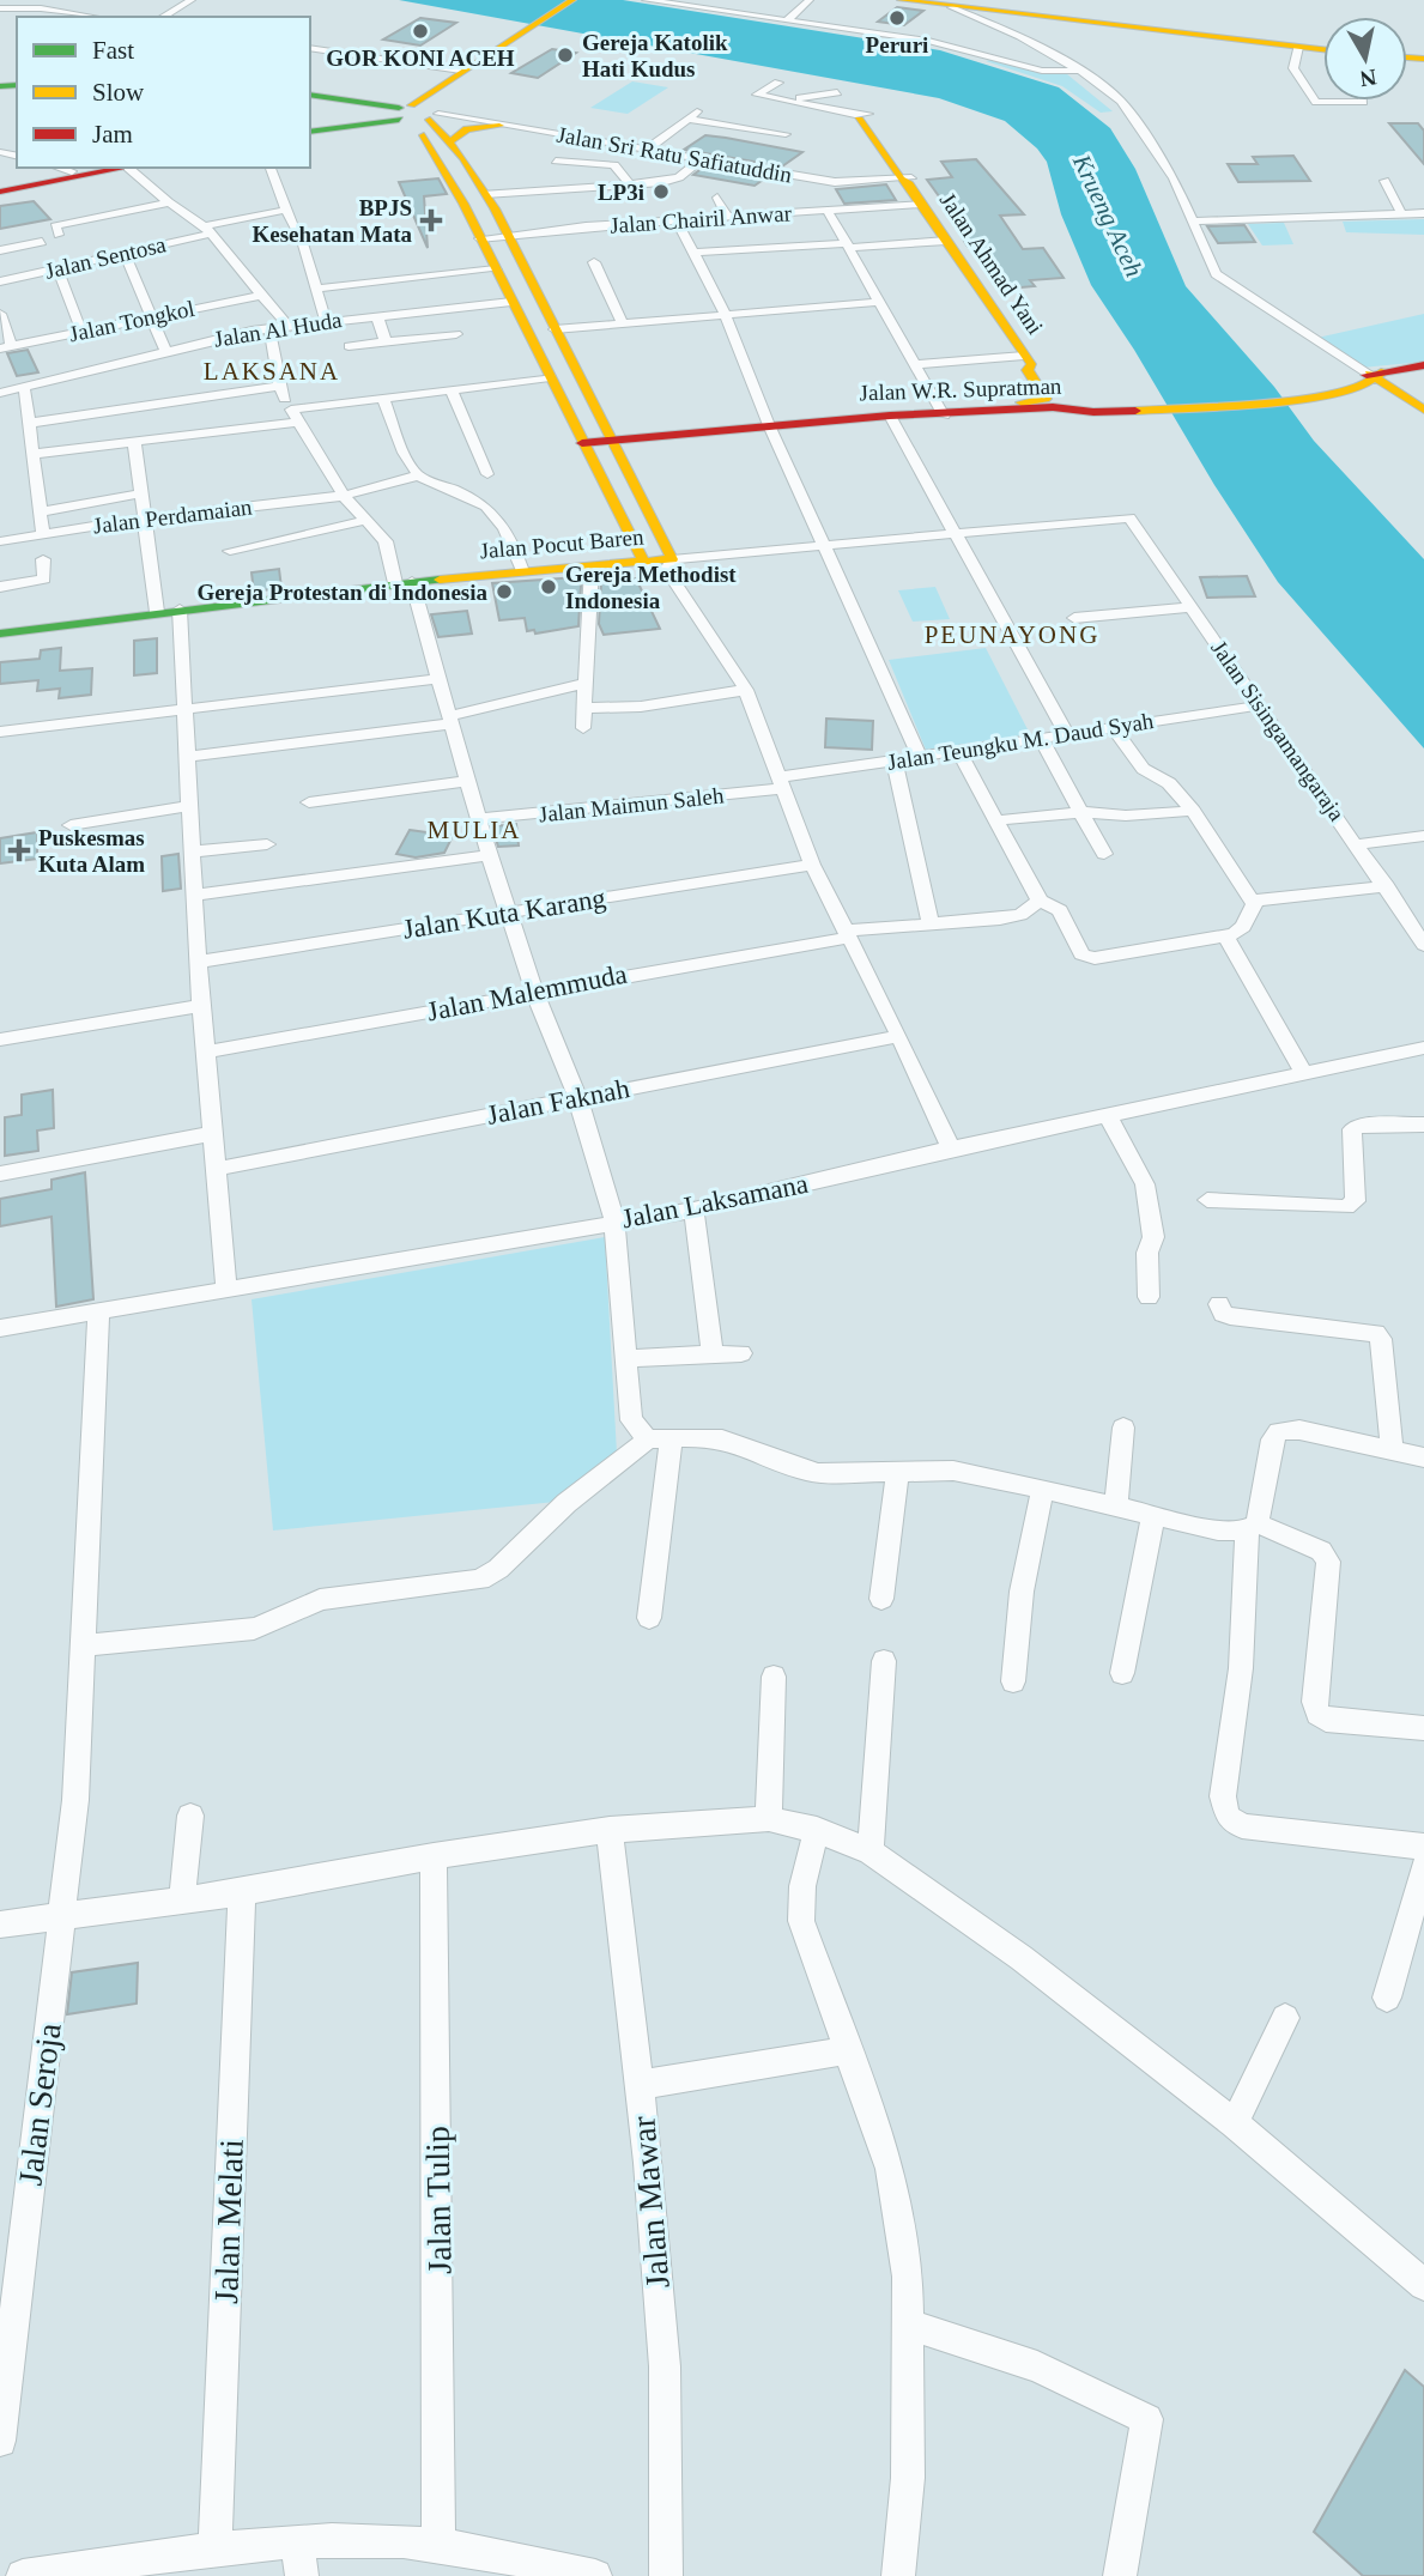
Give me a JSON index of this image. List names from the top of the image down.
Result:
{
  "streets": {
    "main road": ["Jalan Ahmad Yani", "Jalan W.R. Supratman", "Jalan Pocut Baren"],
    "street": [
      "Jalan Sri Ratu Safiatuddin",
      "Jalan Chairil Anwar",
      "Jalan Sentosa",
      "Jalan Tongkol",
      "Jalan Al Huda",
      "Jalan Perdamaian",
      "Jalan Sisingamangaraja",
      "Jalan Teungku M. Daud Syah",
      "Jalan Maimun Saleh",
      "Jalan Kuta Karang",
      "Jalan Malemmuda",
      "Jalan Faknah",
      "Jalan Laksamana",
      "Jalan Seroja",
      "Jalan Tulip",
      "Jalan Mawar",
      "Jalan Melati"
    ]
  },
  "crossings": [
    ["Jalan Sri Ratu Safiatuddin", "Jalan Ahmad Yani"],
    ["Jalan Chairil Anwar", "Jalan Ahmad Yani"],
    ["Jalan Ahmad Yani", "Jalan W.R. Supratman"],
    ["Jalan Pocut Baren", "Jalan Sisingamangaraja"],
    ["Jalan Sisingamangaraja", "Jalan Teungku M. Daud Syah"],
    ["Jalan Teungku M. Daud Syah", "Jalan Maimun Saleh"],
    ["Jalan Laksamana", "Jalan Seroja"]
  ],
  "districts": ["LAKSANA", "PEUNAYONG", "MULIA"],
  "water": ["Krueng Aceh"],
  "places": {
    "other": [
      "Peruri",
      "GOR KONI ACEH",
      "Gereja Katolik Hati Kudus",
      "LP3i",
      "Gereja Methodist Indonesia",
      "Gereja Protestan di Indonesia"
    ],
    "health": ["BPJS Kesehatan Mata", "Puskesmas Kuta Alam"]
  },
  "legend": ["Fast", "Slow", "Jam"],
  "north": "bottom"
}
